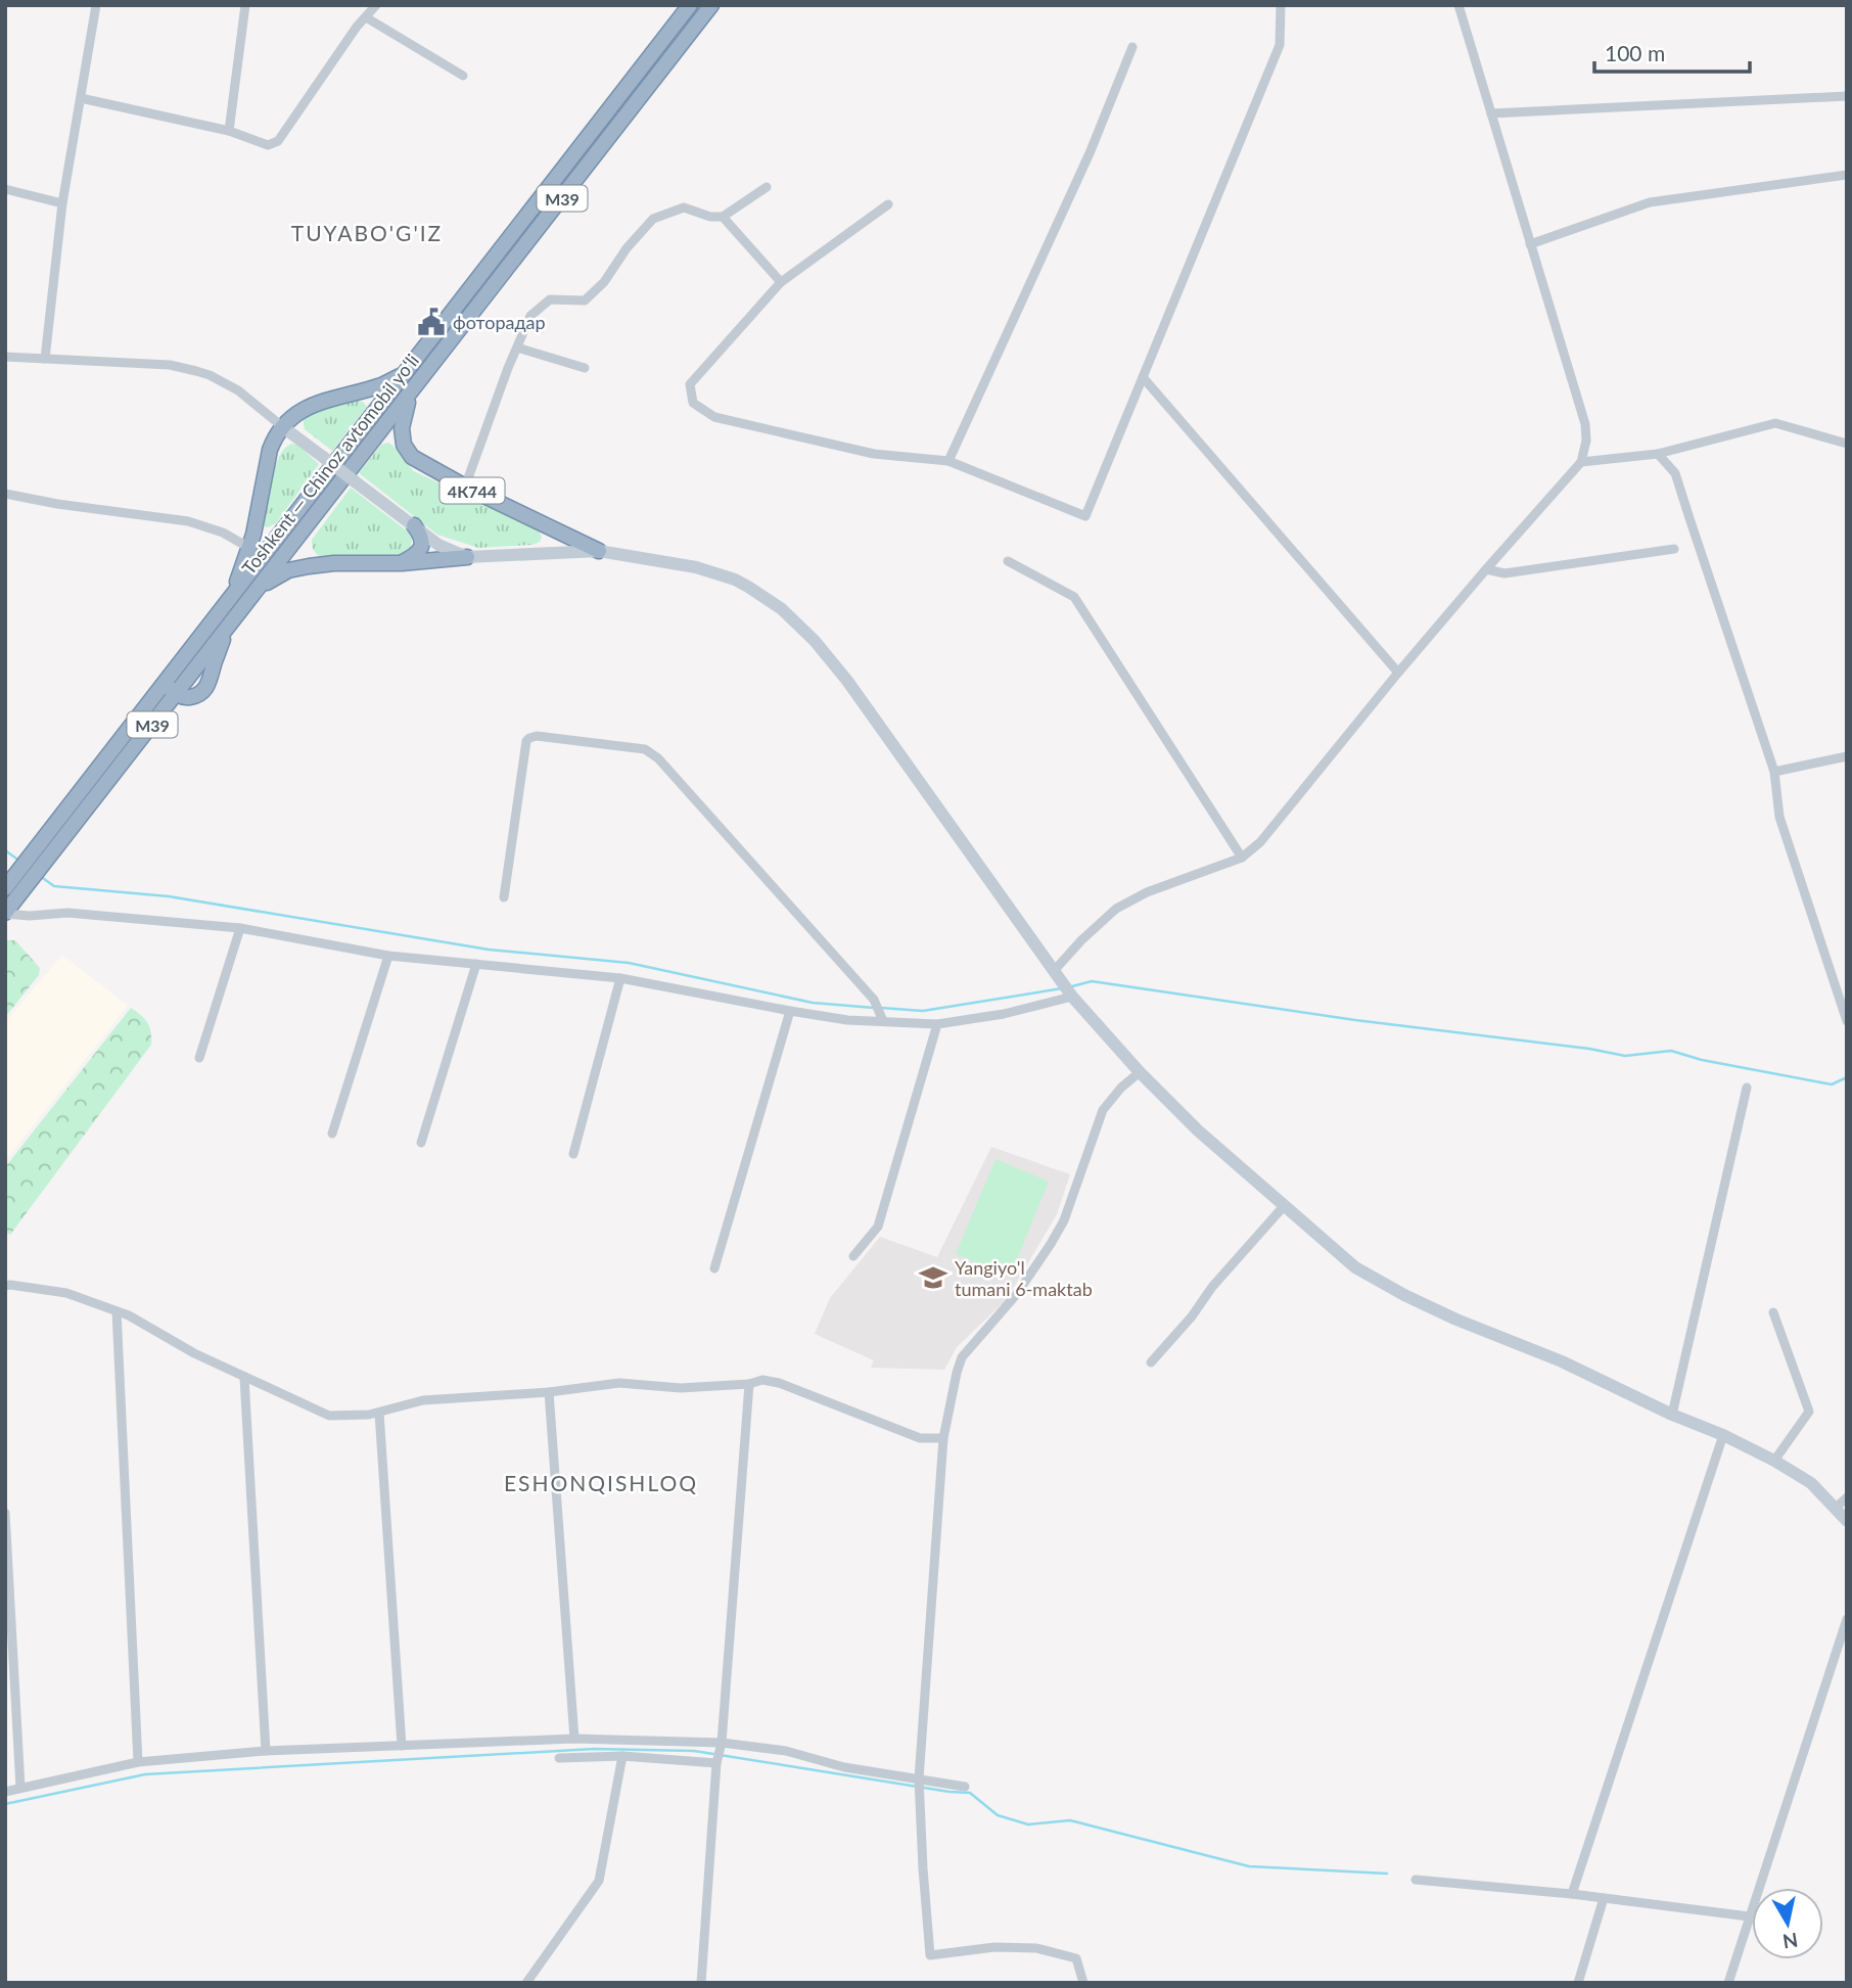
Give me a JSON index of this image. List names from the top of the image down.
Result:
{
  "streets": {
    "highway": ["M39", "Toshkent — Chinoz avtomobil yoʻli", "4К744"]
  },
  "crossings": [
    ["Toshkent — Chinoz avtomobil yoʻli", "4К744"]
  ],
  "districts": ["TUYABO'G'IZ", "ESHONQISHLOQ"],
  "places": {
    "public building": ["фоторадар"],
    "school or university": ["Yangiyo'l tumani 6-maktab"]
  },
  "scale_bar": "100 m",
  "north": "bottom"
}
